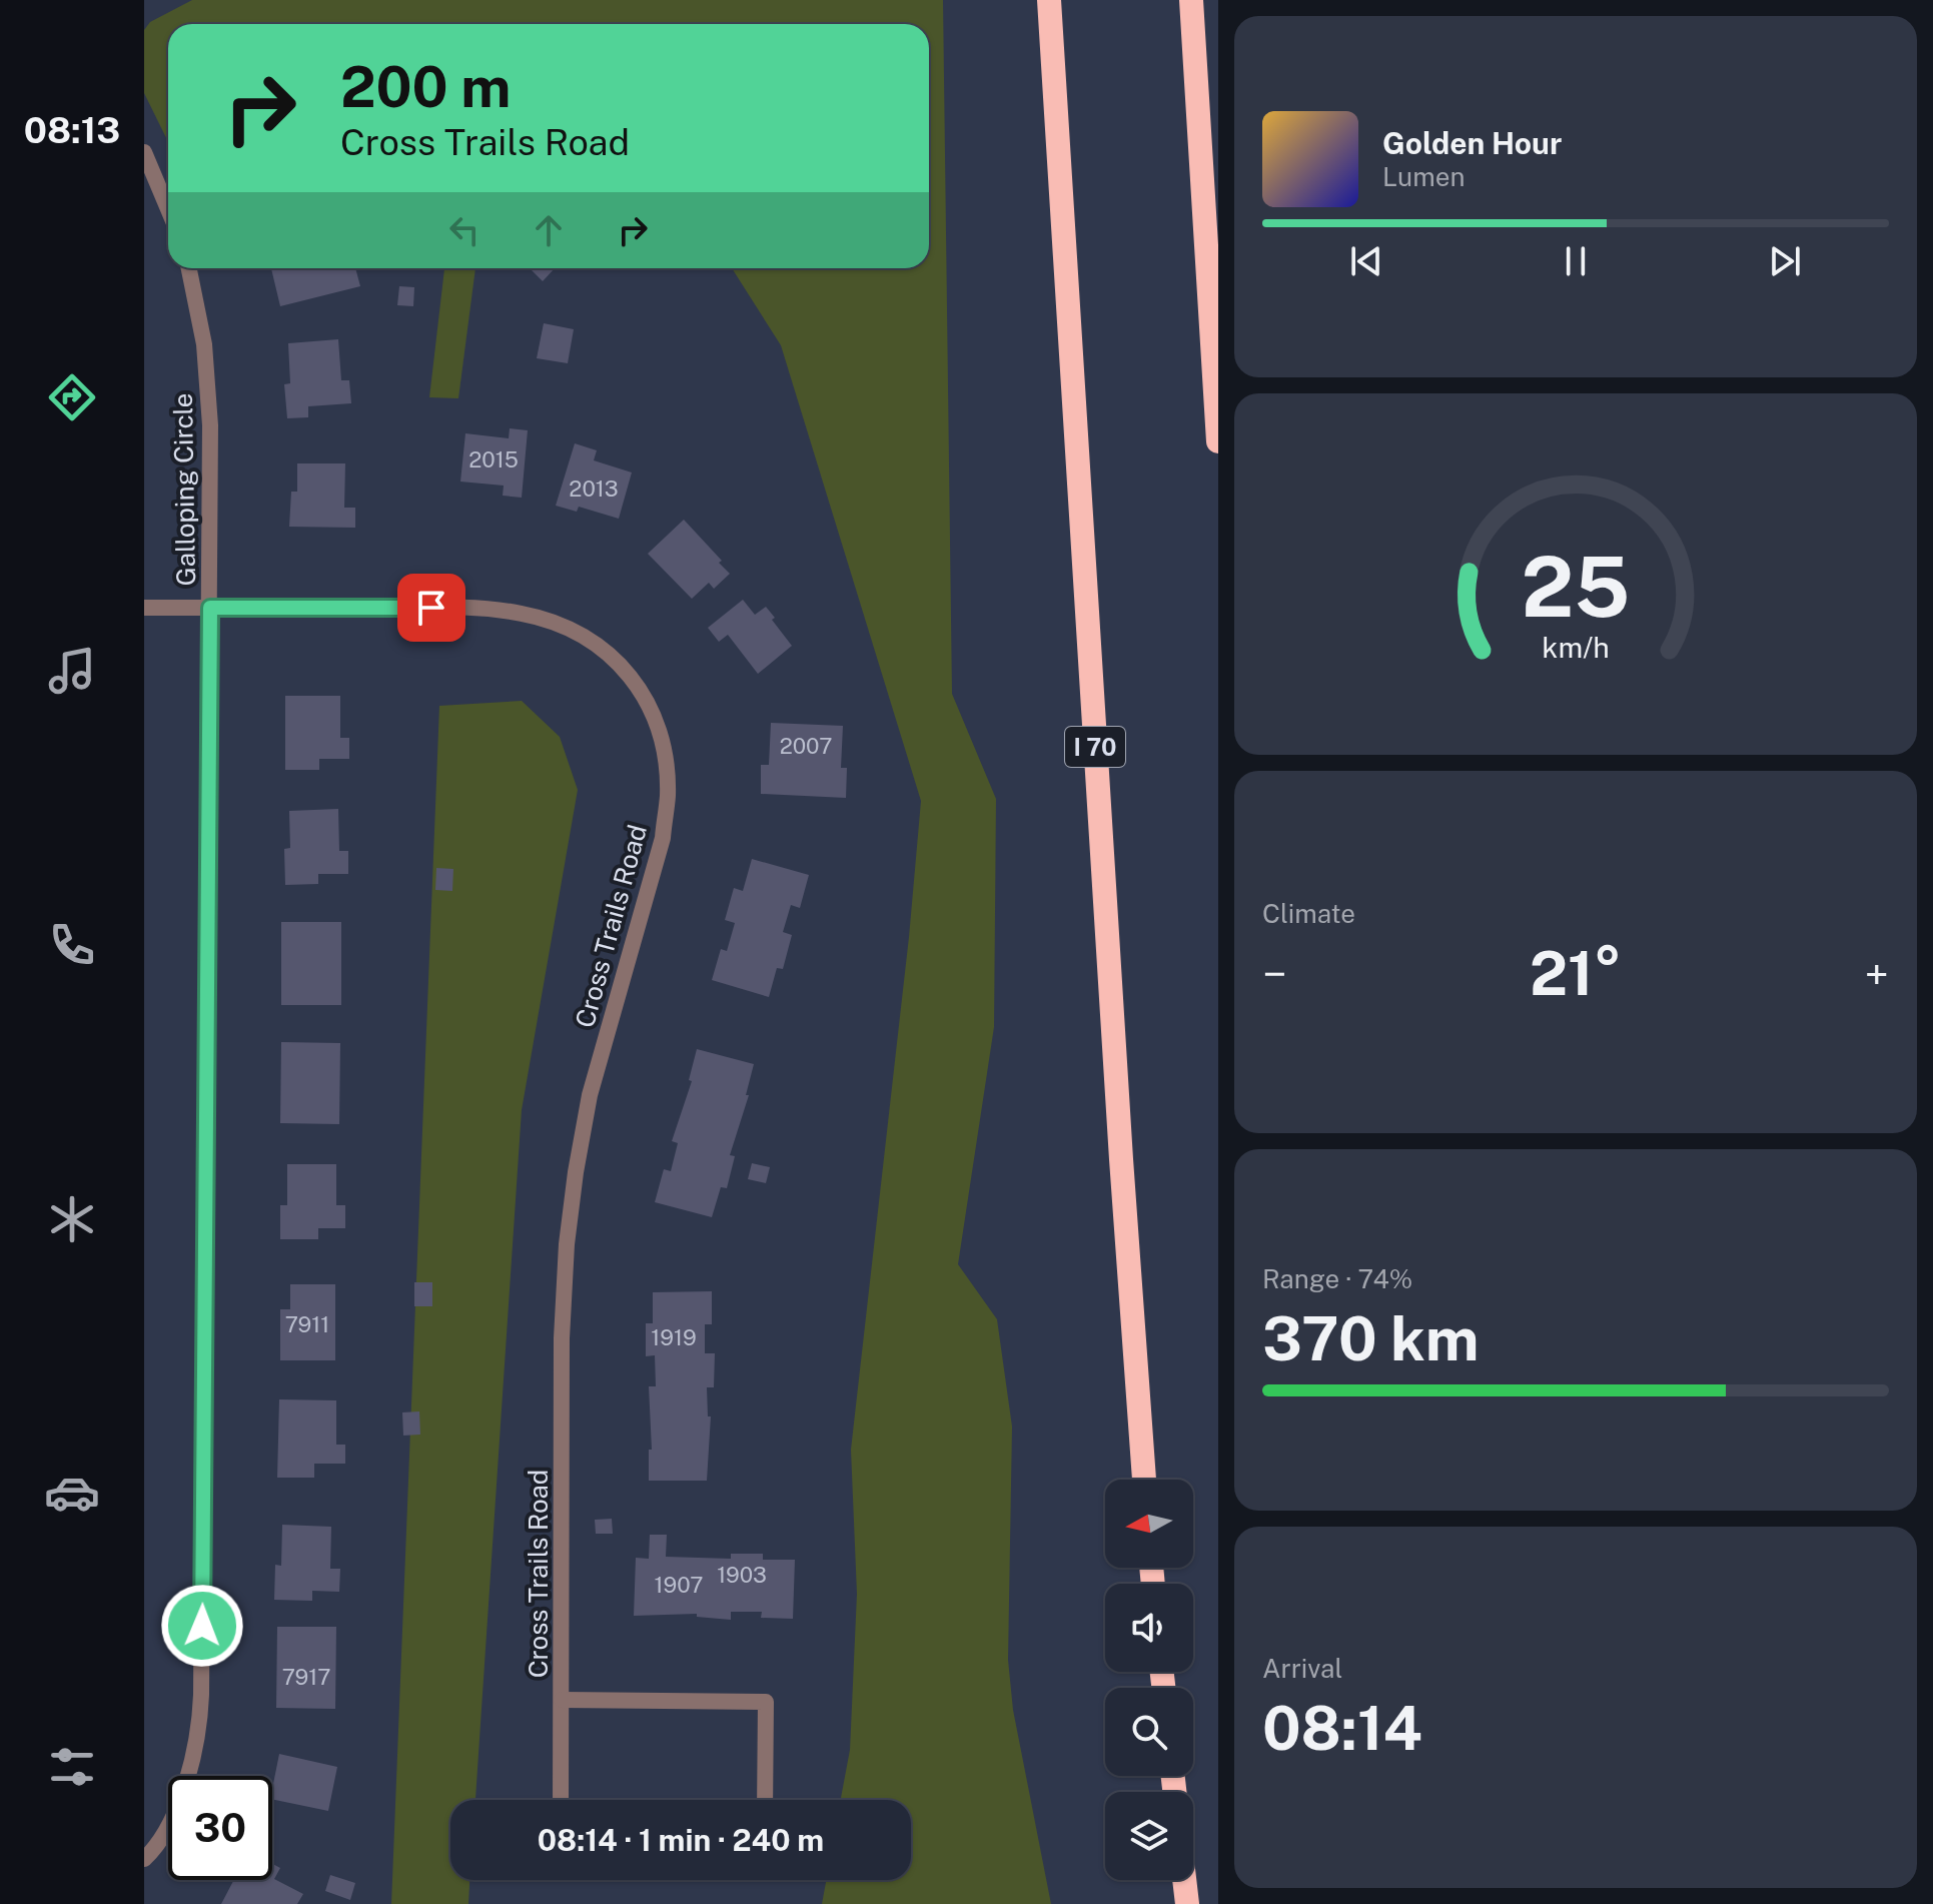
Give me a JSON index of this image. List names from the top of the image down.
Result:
{
  "streets": {
    "highway": ["I 70"],
    "street": ["Galloping Circle", "Cross Trails Road"]
  },
  "crossings": [
    ["Galloping Circle", "Cross Trails Road"]
  ],
  "house_numbers": [
    "2015",
    "2013",
    "2007",
    "7911",
    "1919",
    "1903",
    "1907",
    "7917"
  ],
  "north": "left",
  "page": {
    "tabs": "08:13",
    "turn": ["200 m", "Cross Trails Road"],
    "song": ["Golden Hour", "Lumen"],
    "tile": [
      "Climate",
      ["Range · 74%", "370 km"],
      ["Arrival", "08:14"]
    ],
    "heat": ["−", "21°", "+"],
    "limit": "30",
    "trip": "08:14 · 1 min · 240 m",
    "gauge": ["25", "km/h"]
  }
}
